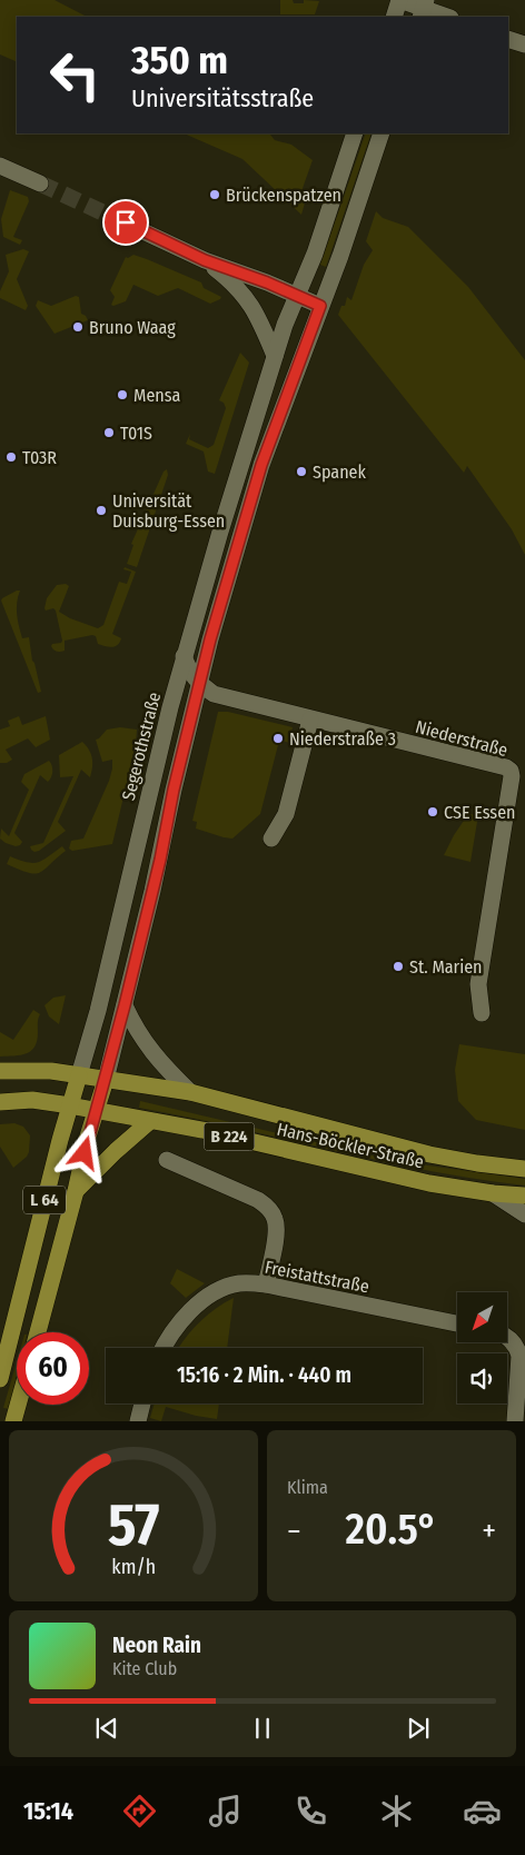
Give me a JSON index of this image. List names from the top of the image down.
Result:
{
  "streets": {
    "main road": [
      "Niederstraße",
      "Segerothstraße",
      "B 224",
      "Hans-Böckler-Straße",
      "L 64",
      "Freistattstraße"
    ]
  },
  "crossings": [
    ["Niederstraße", "L 64"],
    ["Segerothstraße", "B 224"],
    ["Segerothstraße", "Hans-Böckler-Straße"],
    ["B 224", "Hans-Böckler-Straße"],
    ["B 224", "L 64"],
    ["Hans-Böckler-Straße", "L 64"]
  ],
  "places": [
    "Brückenspatzen",
    "Bruno Waag",
    "Mensa",
    "T01S",
    "T03R",
    "Spanek",
    "Universität Duisburg-Essen",
    "Niederstraße 3",
    "CSE Essen",
    "St. Marien"
  ],
  "north": "bottom left",
  "page": {
    "turn": ["350 m", "Universitätsstraße"],
    "limit": "60",
    "trip": "15:16 · 2 Min. · 440 m",
    "tile": "Klima",
    "heat": ["−", "20.5°", "+"],
    "song": ["Neon Rain", "Kite Club"],
    "tabs": "15:14",
    "gauge": ["57", "km/h"]
  }
}
